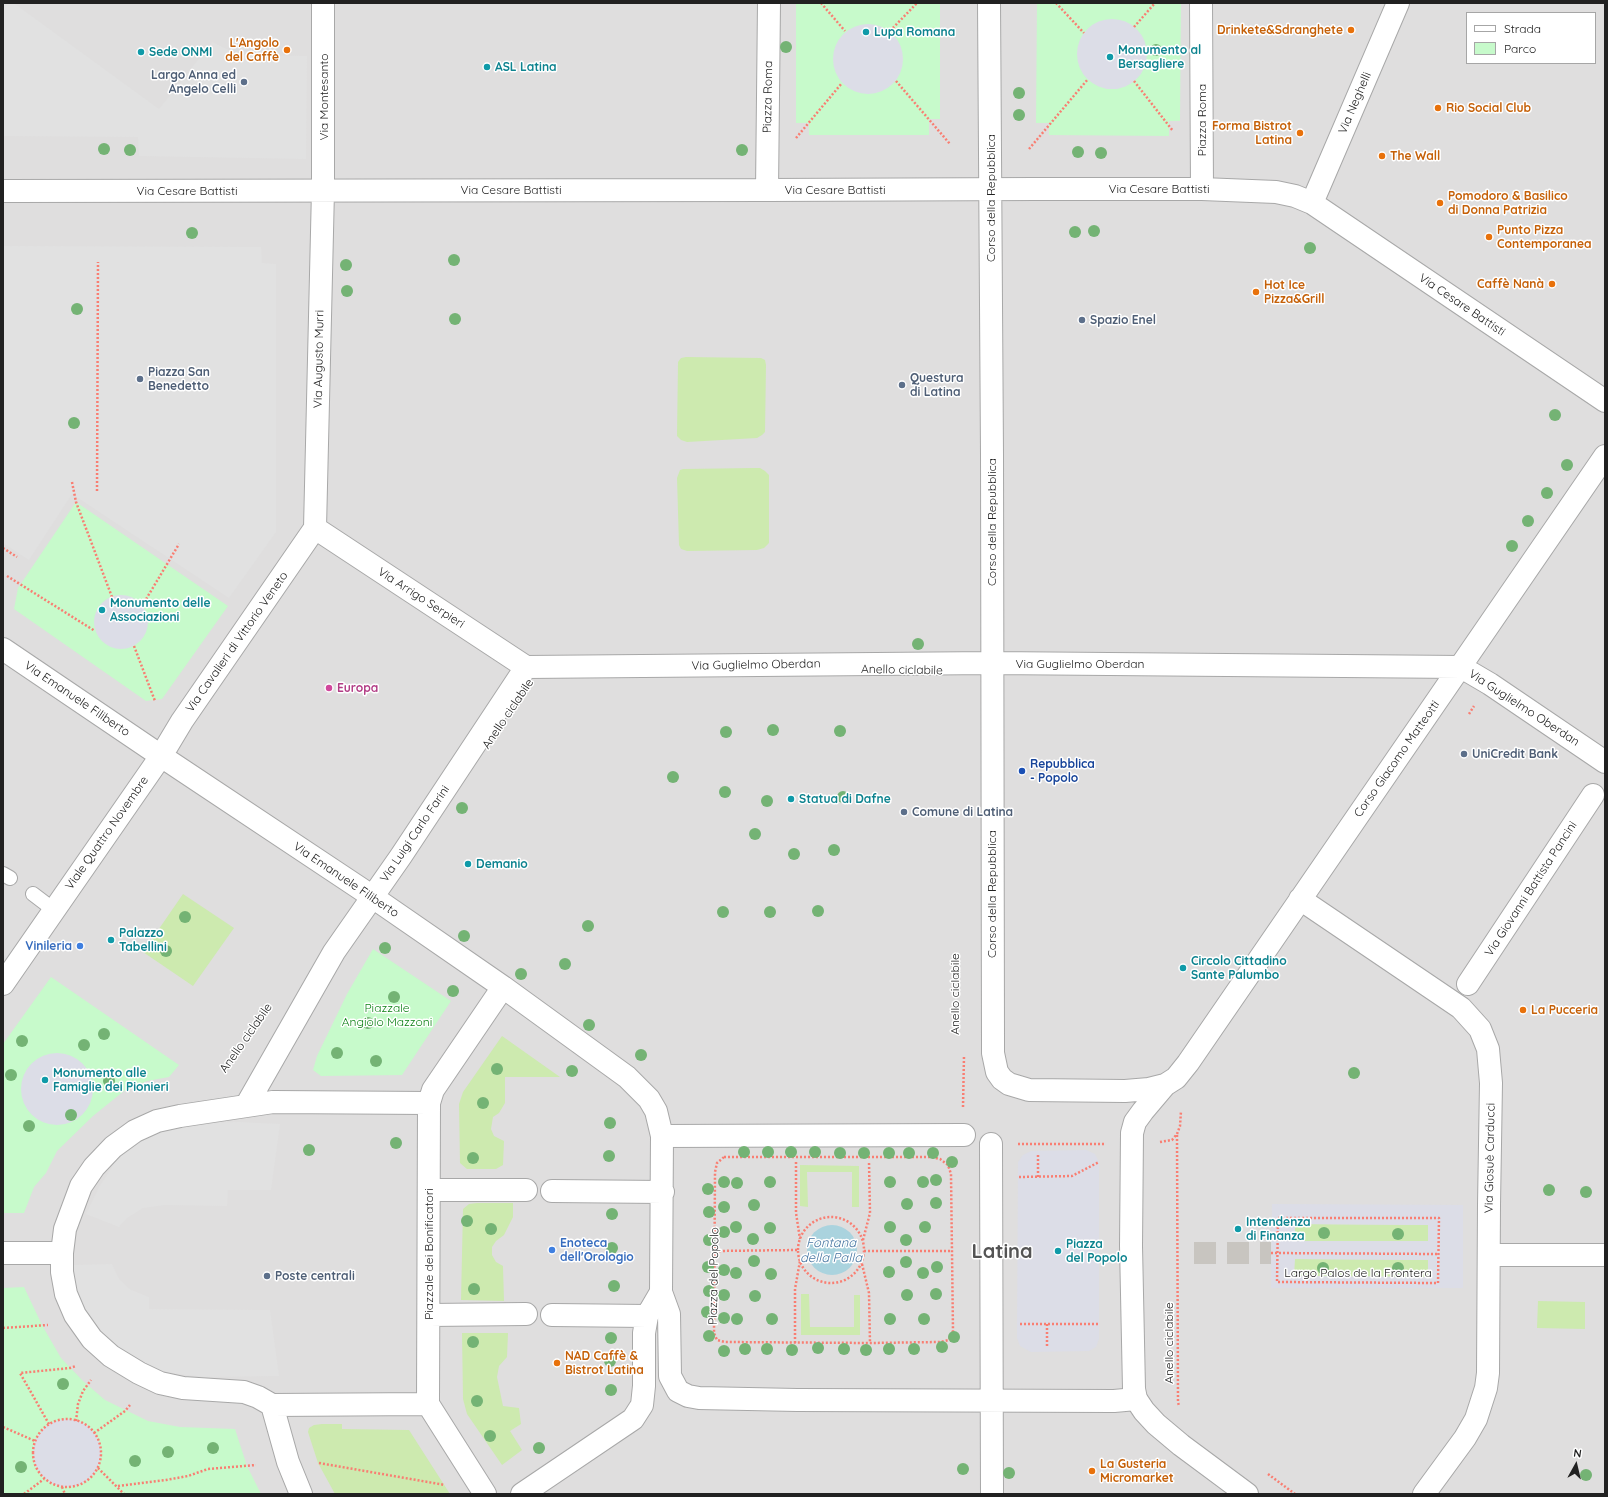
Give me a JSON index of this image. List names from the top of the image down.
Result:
{
  "streets": {
    "street": [
      "Via Montesanto",
      "Piazza Roma",
      "Via Neghelli",
      "Via Cesare Battisti",
      "Corso della Repubblica",
      "Via Augusto Murri",
      "Via Arrigo Serpieri",
      "Via Cavalieri di Vittorio Veneto",
      "Via Guglielmo Oberdan",
      "Via Emanuele Filiberto",
      "Corso Giacomo Matteotti",
      "Viale Quattro Novembre",
      "Via Luigi Carlo Farini",
      "Via Giovanni Battista Pancini",
      "Via Giosuè Carducci",
      "Piazzale dei Bonificatori"
    ],
    "path": ["Anello ciclabile", "Largo Palos de la Frontera", "Piazza del Popolo"]
  },
  "crossings": [
    ["Via Montesanto", "Via Cesare Battisti"],
    ["Via Montesanto", "Via Augusto Murri"],
    ["Piazza Roma", "Via Cesare Battisti"],
    ["Via Neghelli", "Via Cesare Battisti"],
    ["Via Cesare Battisti", "Corso della Repubblica"],
    ["Via Cesare Battisti", "Via Augusto Murri"],
    ["Corso della Repubblica", "Via Guglielmo Oberdan"],
    ["Corso della Repubblica", "Corso Giacomo Matteotti"],
    ["Via Augusto Murri", "Via Arrigo Serpieri"],
    ["Via Augusto Murri", "Via Cavalieri di Vittorio Veneto"],
    ["Via Arrigo Serpieri", "Via Cavalieri di Vittorio Veneto"],
    ["Via Arrigo Serpieri", "Via Guglielmo Oberdan"],
    ["Via Arrigo Serpieri", "Via Luigi Carlo Farini"],
    ["Via Cavalieri di Vittorio Veneto", "Via Emanuele Filiberto"],
    ["Via Cavalieri di Vittorio Veneto", "Viale Quattro Novembre"],
    ["Via Guglielmo Oberdan", "Corso Giacomo Matteotti"],
    ["Via Guglielmo Oberdan", "Via Luigi Carlo Farini"],
    ["Via Emanuele Filiberto", "Viale Quattro Novembre"],
    ["Via Emanuele Filiberto", "Via Luigi Carlo Farini"],
    ["Corso Giacomo Matteotti", "Via Giosuè Carducci"]
  ],
  "districts": ["Latina"],
  "water": ["Fontana della Palla"],
  "parks": ["Piazzale Angiolo Mazzoni"],
  "places": [
    "Drinkete&Sdranghete",
    "Lupa Romana",
    "L'Angolo del Caffè",
    "Sede ONMI",
    "Monumento al Bersagliere",
    "ASL Latina",
    "Largo Anna ed Angelo Celli",
    "Rio Social Club",
    "Forma Bistrot Latina",
    "The Wall",
    "Pomodoro & Basilico di Donna Patrizia",
    "Punto Pizza Contemporanea",
    "Caffè Nanà",
    "Hot Ice Pizza&Grill",
    "Spazio Enel",
    "Piazza San Benedetto",
    "Questura di Latina",
    "Monumento delle Associazioni",
    "Europa",
    "UniCredit Bank",
    "Repubblica - Popolo",
    "Statua di Dafne",
    "Comune di Latina",
    "Demanio",
    "Palazzo Tabellini",
    "Vinileria",
    "Circolo Cittadino Sante Palumbo",
    "La Pucceria",
    "Monumento alle Famiglie dei Pionieri",
    "Intendenza di Finanza",
    "Enoteca dell'Orologio",
    "Piazza del Popolo",
    "Poste centrali",
    "NAD Caffè & Bistrot Latina",
    "La Gusteria Micromarket"
  ],
  "legend": ["Strada", "Parco"],
  "north": "top"
}
